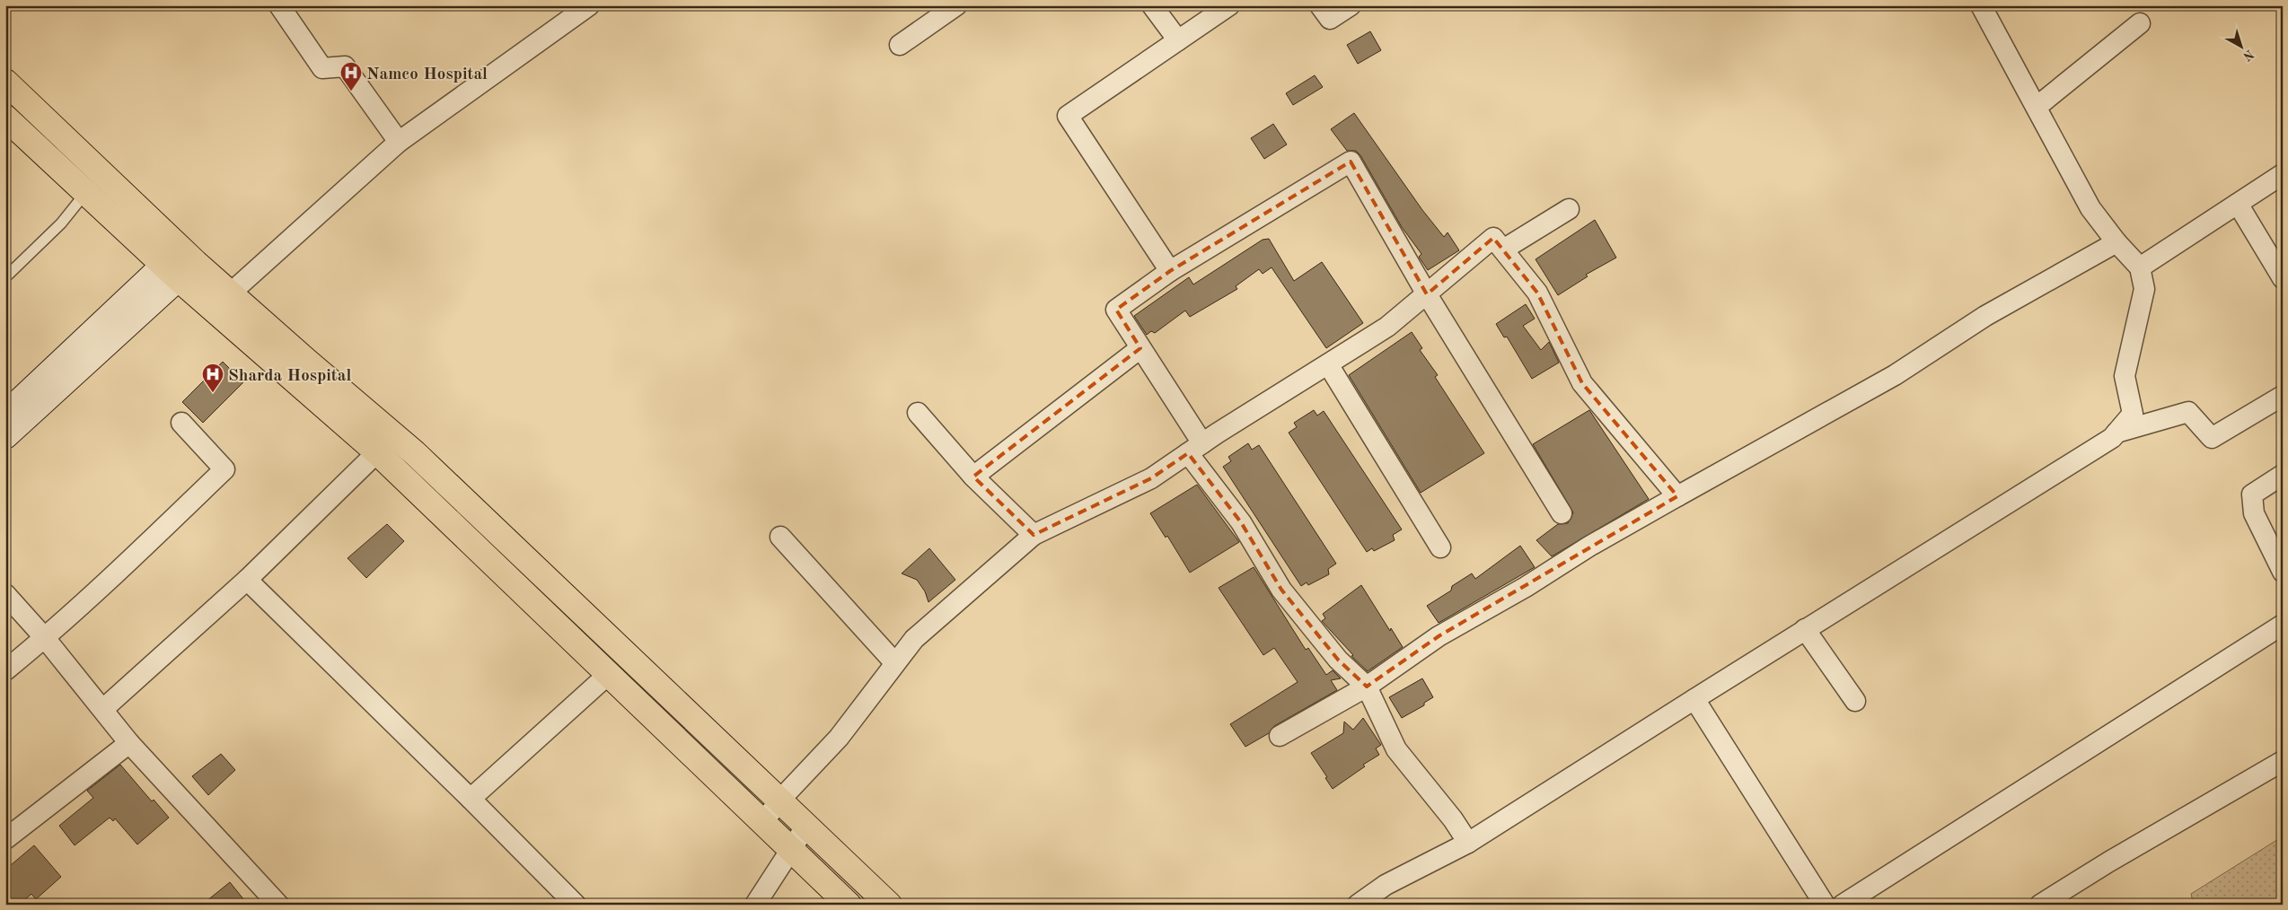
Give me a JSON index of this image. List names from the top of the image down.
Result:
{
  "places": {
    "hospital": ["Namco Hospital", "Sharda Hospital"]
  },
  "north": "bottom right"
}
